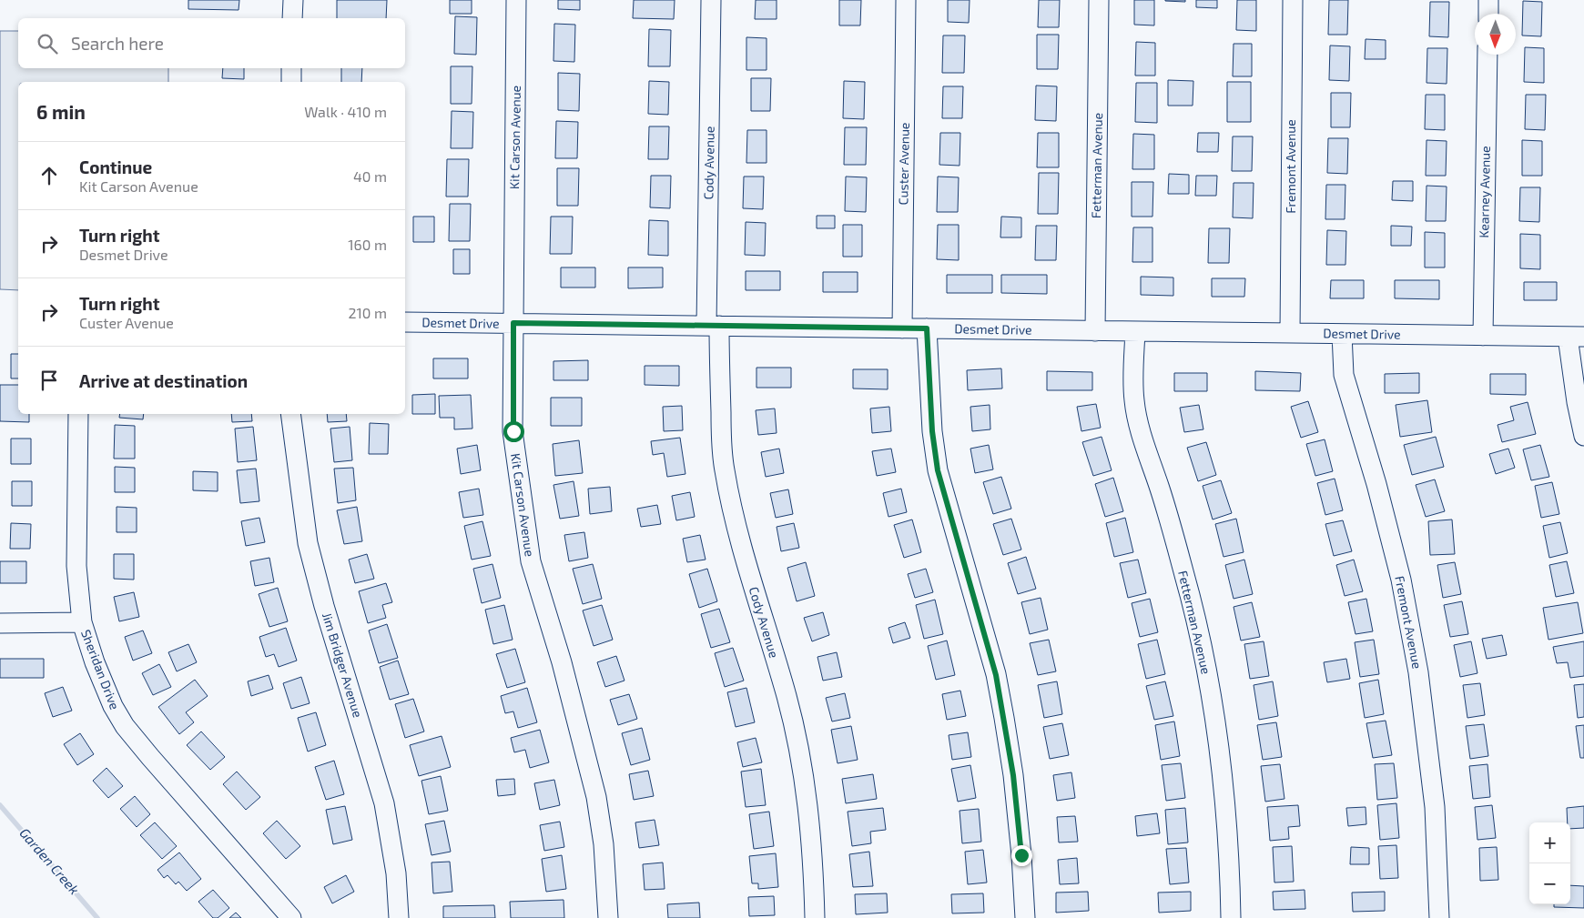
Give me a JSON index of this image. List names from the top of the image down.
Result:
{
  "streets": {
    "street": [
      "Kit Carson Avenue",
      "Cody Avenue",
      "Custer Avenue",
      "Fetterman Avenue",
      "Fremont Avenue",
      "Kearney Avenue",
      "Desmet Drive",
      "Jim Bridger Avenue",
      "Sheridan Drive"
    ]
  },
  "crossings": [
    ["Kit Carson Avenue", "Desmet Drive"],
    ["Cody Avenue", "Desmet Drive"],
    ["Custer Avenue", "Desmet Drive"],
    ["Fetterman Avenue", "Desmet Drive"],
    ["Fremont Avenue", "Desmet Drive"],
    ["Kearney Avenue", "Desmet Drive"]
  ],
  "water": ["Garden Creek"],
  "north": "bottom",
  "page": {
    "search": "Search here",
    "heading": ["6 min", "Walk · 410 m"],
    "list": [
      ["Continue", "Kit Carson Avenue", "40 m"],
      ["Turn right", "Desmet Drive", "160 m"],
      ["Turn right", "Custer Avenue", "210 m"],
      "Arrive at destination"
    ],
    "map_buttons": ["+", "−"]
  }
}
